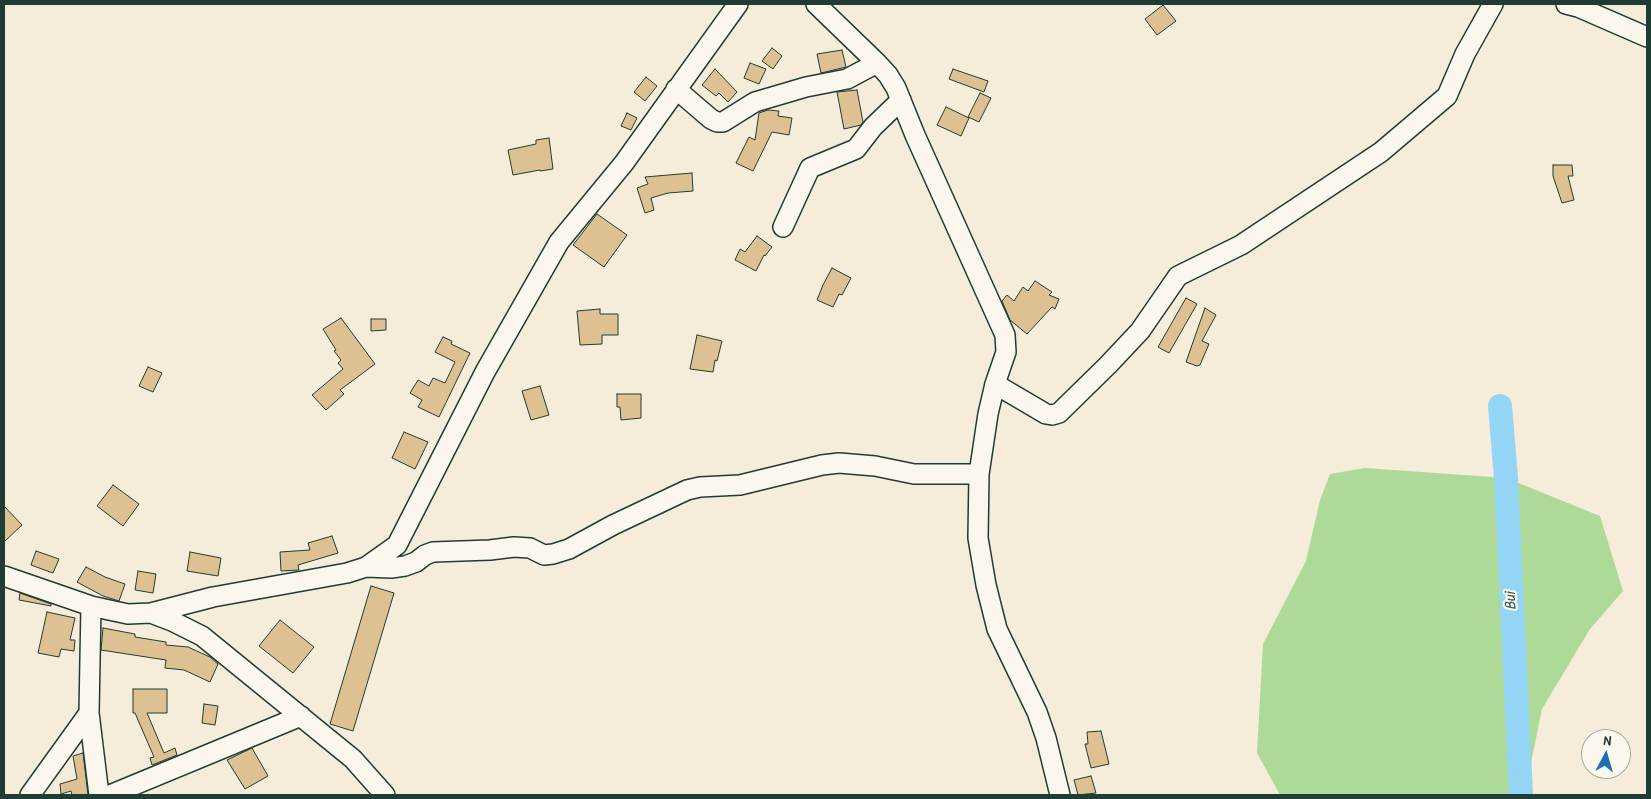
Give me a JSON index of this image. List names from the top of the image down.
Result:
{
  "water": ["Bui"],
  "north": "top"
}
